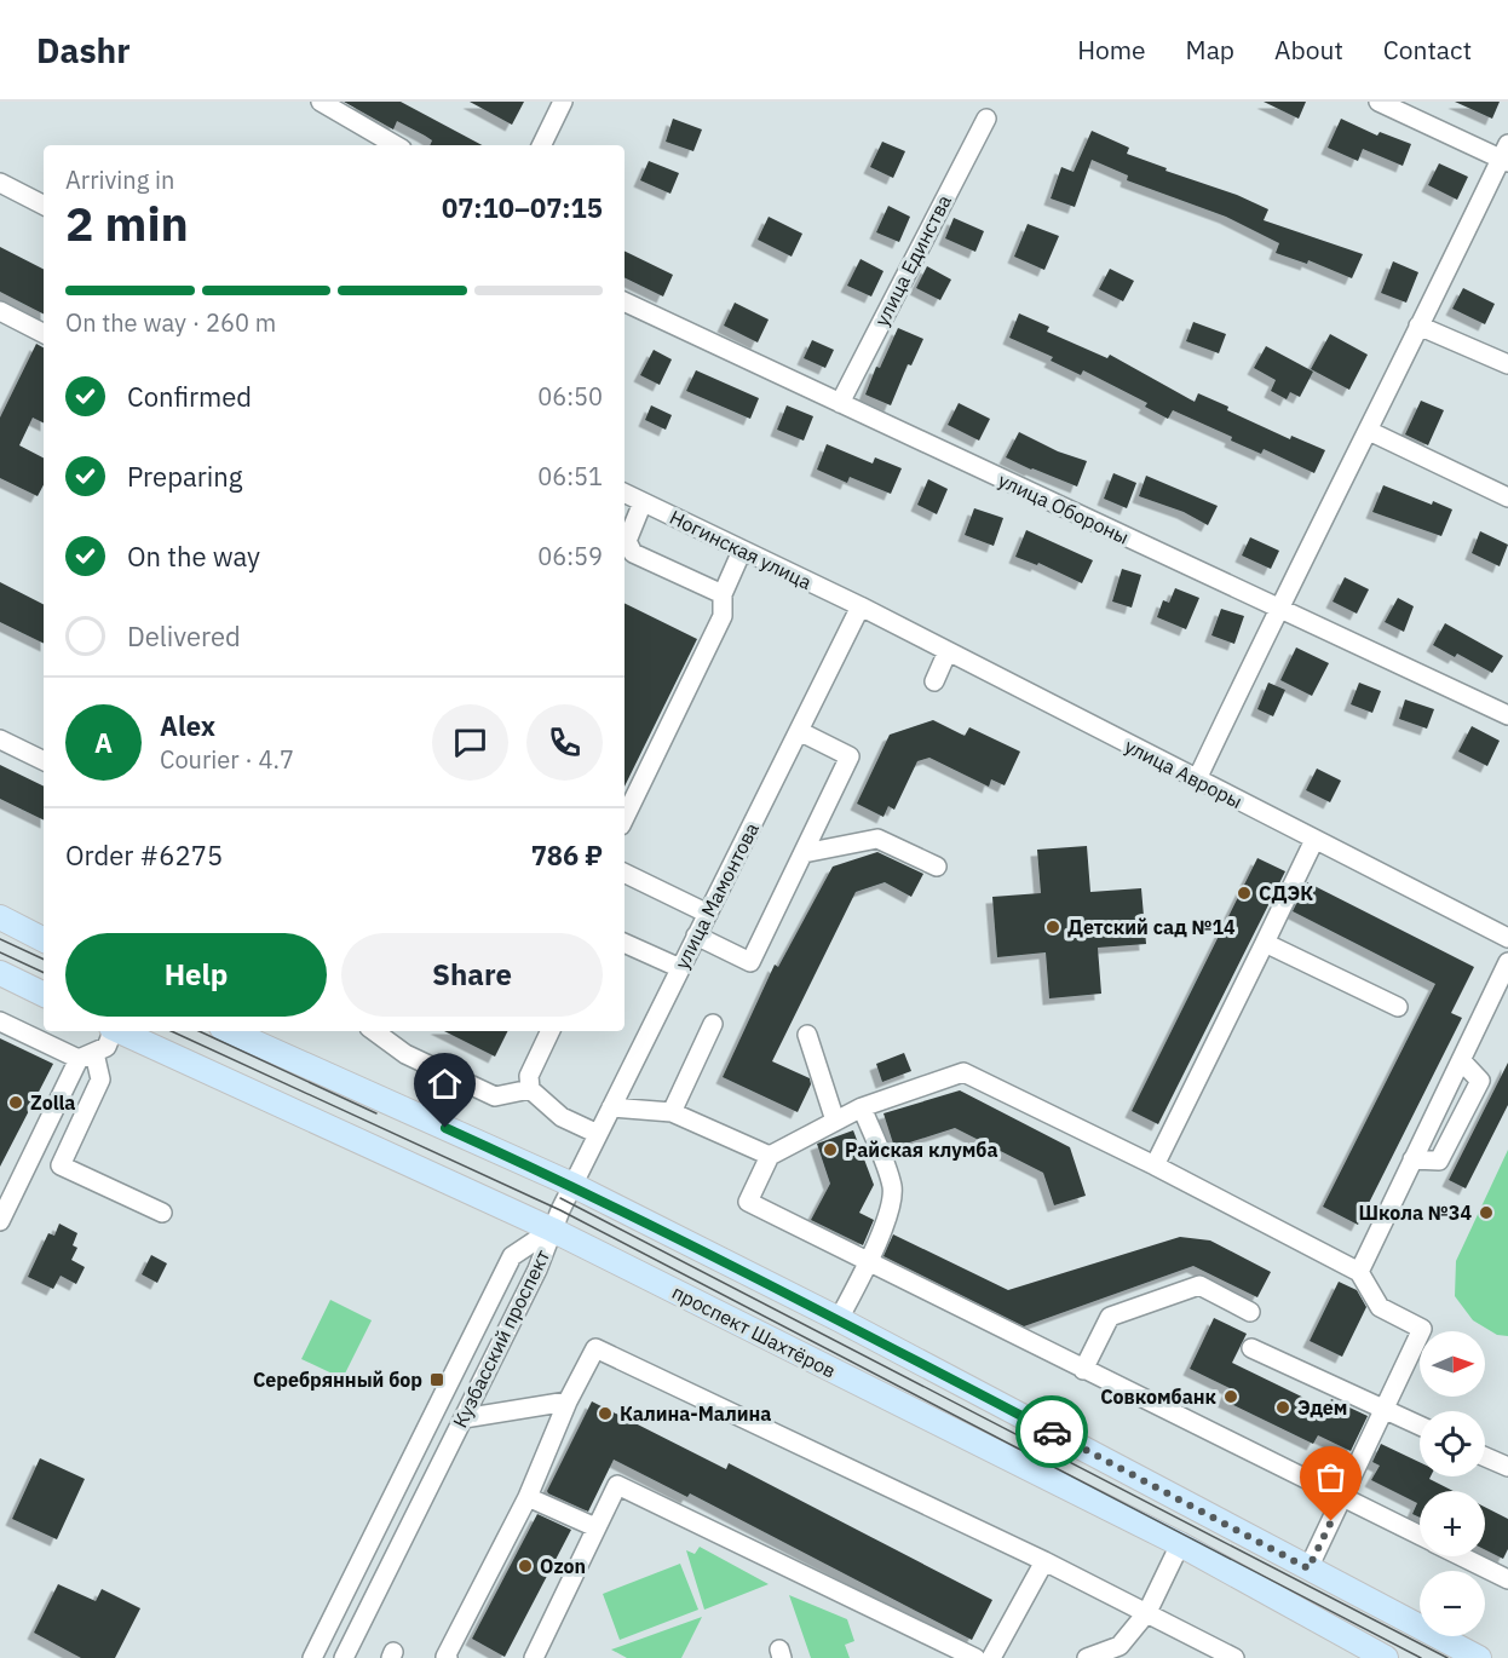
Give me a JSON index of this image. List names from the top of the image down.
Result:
{
  "streets": {
    "main road": ["проспект Шахтёров"],
    "street": [
      "улица Единства",
      "улица Обороны",
      "Ногинская улица",
      "улица Авроры",
      "улица Мамонтова",
      "Кузбасский проспект"
    ]
  },
  "crossings": [
    ["улица Единства", "улица Обороны"],
    ["Ногинская улица", "улица Авроры"],
    ["Ногинская улица", "улица Мамонтова"],
    ["улица Авроры", "улица Мамонтова"],
    ["улица Мамонтова", "проспект Шахтёров"],
    ["улица Мамонтова", "Кузбасский проспект"],
    ["проспект Шахтёров", "Кузбасский проспект"]
  ],
  "places": {
    "other": [
      "СДЭК",
      "Детский сад №14",
      "Zolla",
      "Райская клумба",
      "Школа №34",
      "Совкомбанк",
      "Эдем",
      "Калина-Малина",
      "Ozon"
    ],
    "transit": ["Серебрянный бор"]
  },
  "north": "right",
  "page": {
    "header": "Dashr",
    "nav": [
      "Home",
      "Map",
      "About",
      "Contact"
    ],
    "heading": ["2 min", "Arriving in", "07:10–07:15"],
    "panel": [
      "Alex",
      "Courier · 4.7",
      "Order #6275",
      "786 ₽"
    ],
    "bar": "On the way · 260 m",
    "list": [
      ["Confirmed", "06:50"],
      ["Preparing", "06:51"],
      ["On the way", "06:59"],
      "Delivered"
    ],
    "round": "A",
    "buttons": ["Help", "Share"],
    "map_buttons": ["+", "−"]
  }
}
